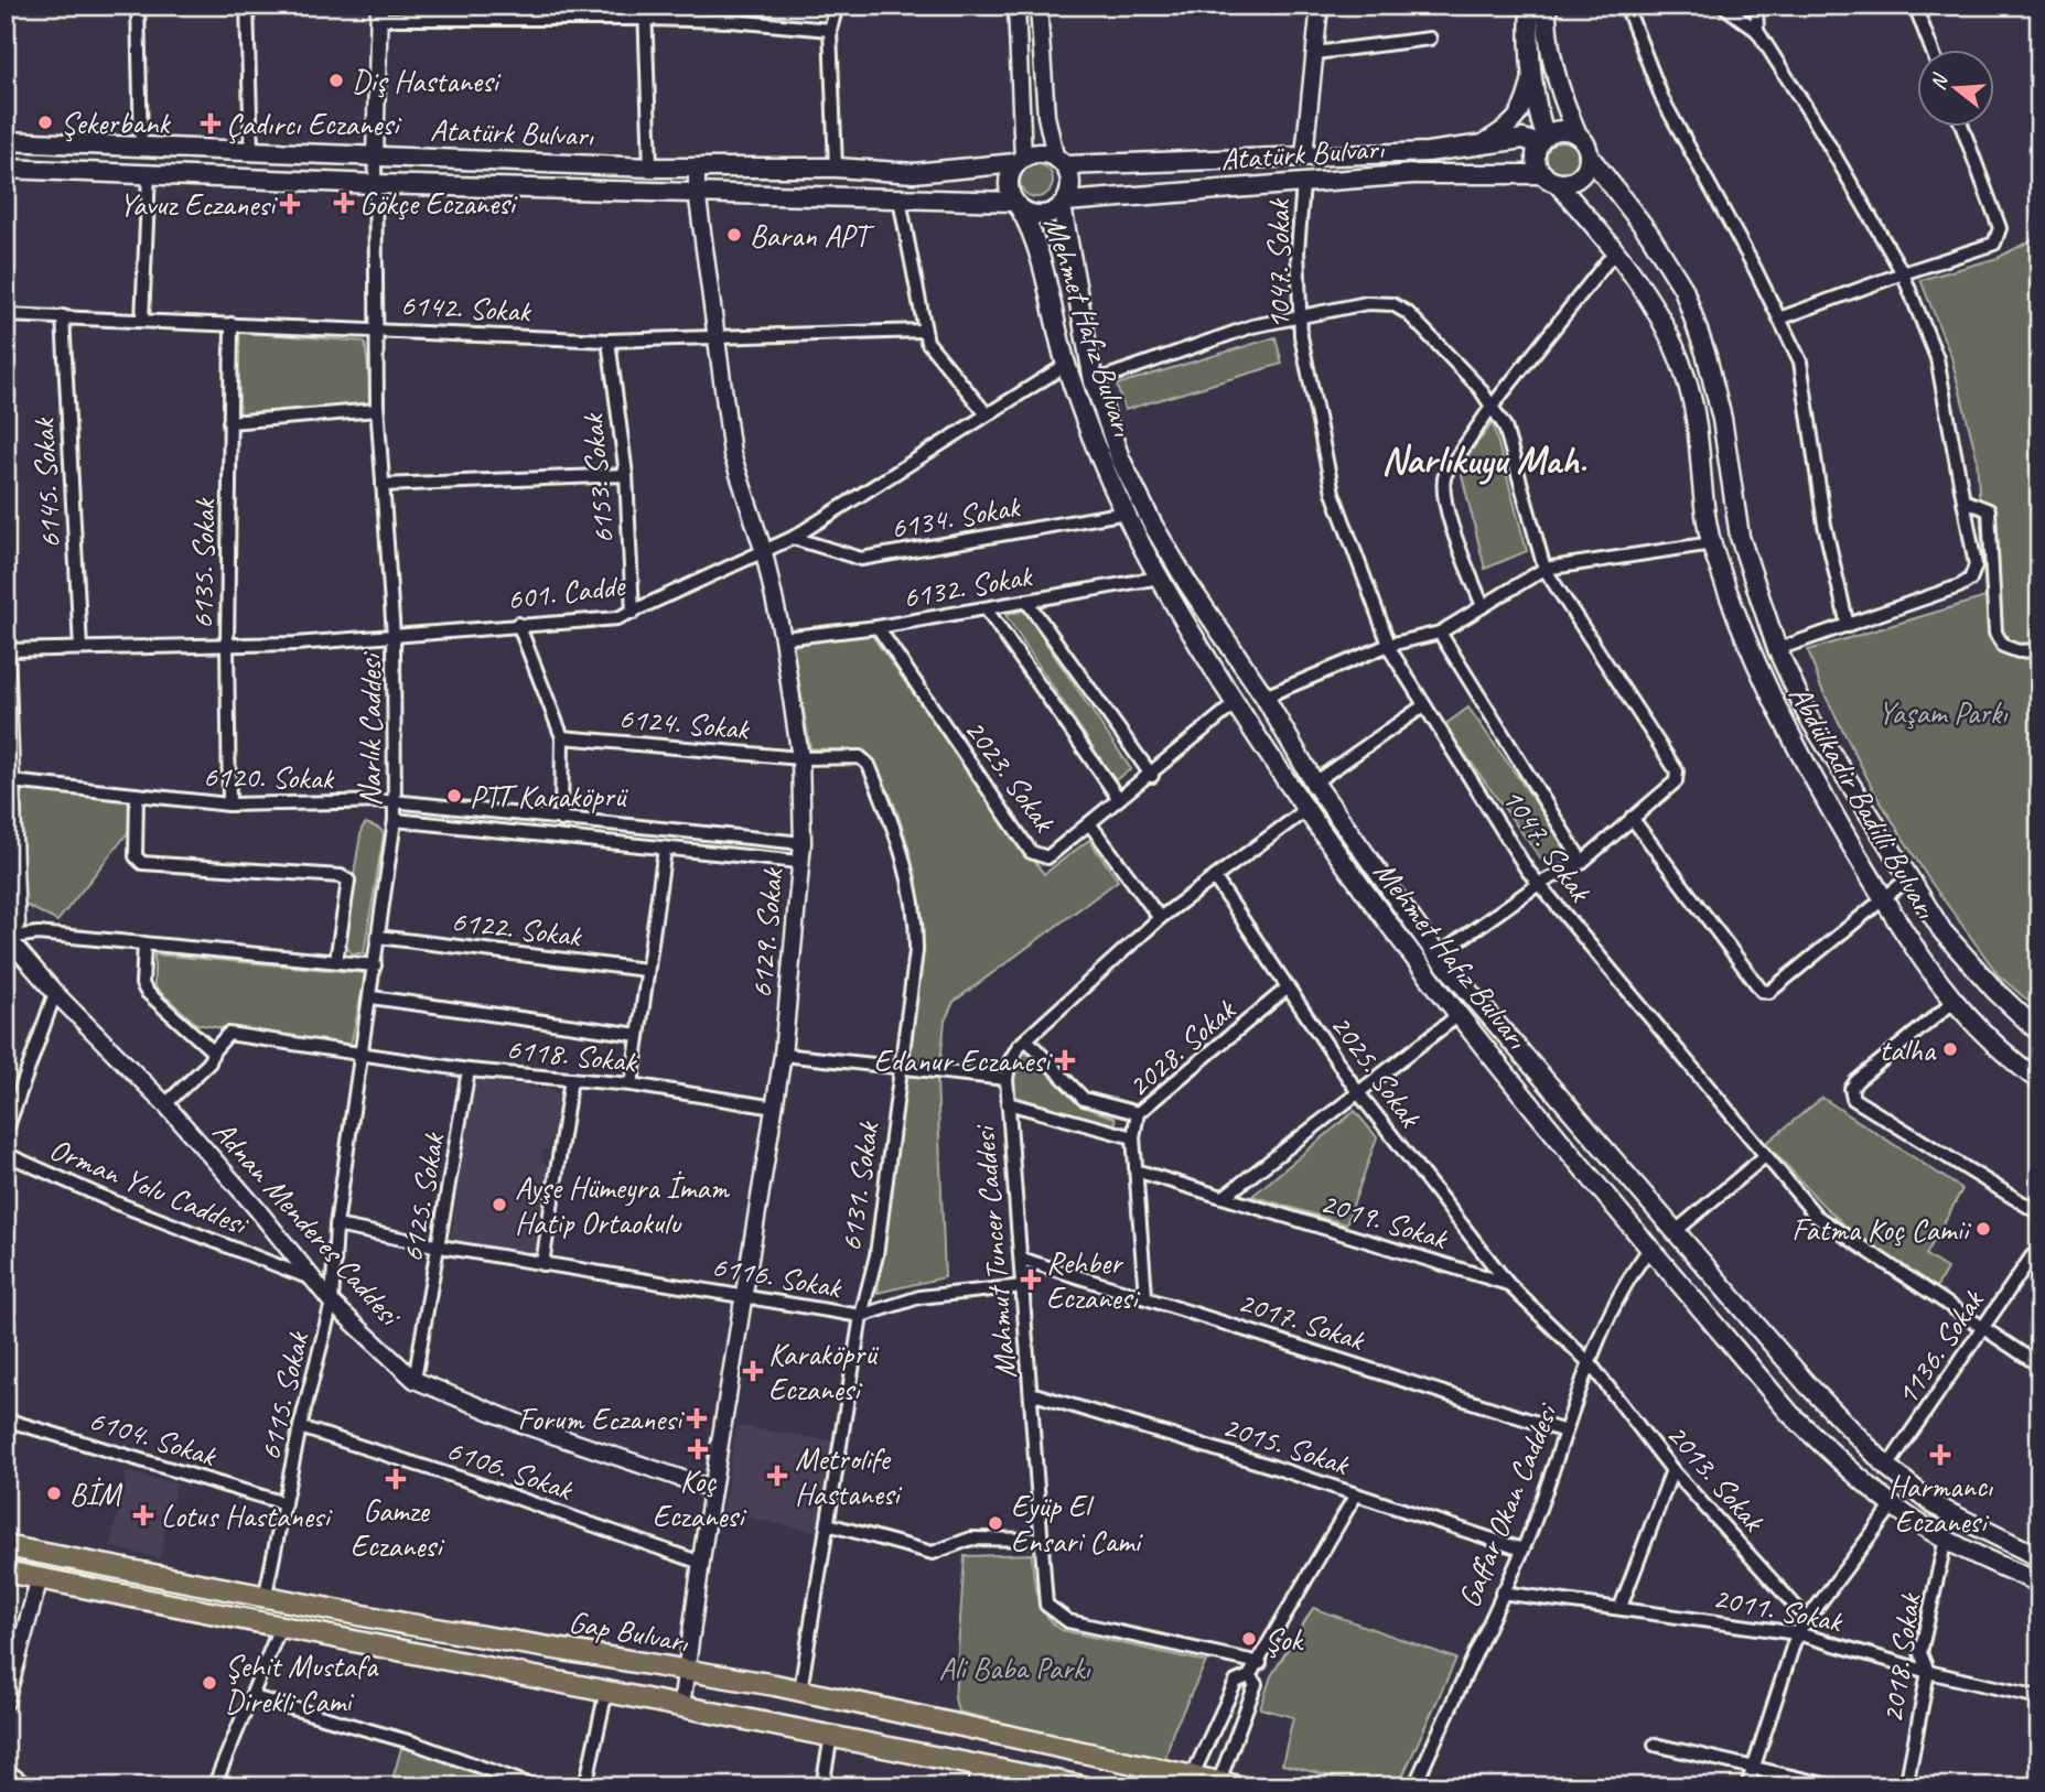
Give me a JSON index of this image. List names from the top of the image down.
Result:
{
  "streets": {
    "highway": ["Gap Bulvarı"],
    "main road": ["Atatürk Bulvarı", "Mehmet Hafız Bulvarı", "Abdülkadir Badilli Bulvarı"],
    "street": [
      "1047. Sokak",
      "6142. Sokak",
      "6153. Sokak",
      "6145. Sokak",
      "6134. Sokak",
      "6135. Sokak",
      "6132. Sokak",
      "601. Cadde",
      "6124. Sokak",
      "Narlık Caddesi",
      "2023. Sokak",
      "6120. Sokak",
      "6122. Sokak",
      "6129. Sokak",
      "2028. Sokak",
      "6118. Sokak",
      "2025. Sokak",
      "Orman Yolu Caddesi",
      "6131. Sokak",
      "6125. Sokak",
      "2019. Sokak",
      "Adnan Menderes Caddesi",
      "Mahmut Tuncer Caddesi",
      "6116. Sokak",
      "2017. Sokak",
      "1136. Sokak",
      "6115. Sokak",
      "6104. Sokak",
      "2015. Sokak",
      "6106. Sokak",
      "2013. Sokak",
      "Gaffar Okan Caddesi",
      "2011. Sokak",
      "2018. Sokak"
    ]
  },
  "crossings": [
    ["Atatürk Bulvarı", "1047. Sokak"],
    ["Atatürk Bulvarı", "Mehmet Hafız Bulvarı"],
    ["Atatürk Bulvarı", "Narlık Caddesi"],
    ["Atatürk Bulvarı", "Abdülkadir Badilli Bulvarı"],
    ["Atatürk Bulvarı", "6129. Sokak"],
    ["1047. Sokak", "1136. Sokak"],
    ["6142. Sokak", "6153. Sokak"],
    ["6142. Sokak", "6145. Sokak"],
    ["6142. Sokak", "6135. Sokak"],
    ["6142. Sokak", "Narlık Caddesi"],
    ["6142. Sokak", "6129. Sokak"],
    ["Mehmet Hafız Bulvarı", "6134. Sokak"],
    ["Mehmet Hafız Bulvarı", "6132. Sokak"],
    ["Mehmet Hafız Bulvarı", "601. Cadde"],
    ["Mehmet Hafız Bulvarı", "2023. Sokak"],
    ["Mehmet Hafız Bulvarı", "Mahmut Tuncer Caddesi"],
    ["Mehmet Hafız Bulvarı", "1136. Sokak"],
    ["Mehmet Hafız Bulvarı", "Gaffar Okan Caddesi"],
    ["Mehmet Hafız Bulvarı", "2018. Sokak"],
    ["6153. Sokak", "601. Cadde"],
    ["6145. Sokak", "601. Cadde"],
    ["6134. Sokak", "601. Cadde"],
    ["6135. Sokak", "601. Cadde"],
    ["6135. Sokak", "6120. Sokak"],
    ["6132. Sokak", "2023. Sokak"],
    ["6132. Sokak", "6129. Sokak"],
    ["601. Cadde", "Narlık Caddesi"],
    ["601. Cadde", "6129. Sokak"],
    ["6124. Sokak", "6129. Sokak"],
    ["6124. Sokak", "6131. Sokak"],
    ["Narlık Caddesi", "6120. Sokak"],
    ["Narlık Caddesi", "6122. Sokak"],
    ["Narlık Caddesi", "6118. Sokak"],
    ["Narlık Caddesi", "Adnan Menderes Caddesi"],
    ["Narlık Caddesi", "6116. Sokak"],
    ["Narlık Caddesi", "6115. Sokak"],
    ["6120. Sokak", "6129. Sokak"],
    ["6129. Sokak", "6118. Sokak"],
    ["6129. Sokak", "6131. Sokak"],
    ["6129. Sokak", "Adnan Menderes Caddesi"],
    ["6129. Sokak", "6116. Sokak"],
    ["6129. Sokak", "6106. Sokak"],
    ["6129. Sokak", "Gap Bulvarı"],
    ["2028. Sokak", "2025. Sokak"],
    ["2028. Sokak", "2019. Sokak"],
    ["2028. Sokak", "2017. Sokak"],
    ["6118. Sokak", "6125. Sokak"],
    ["2025. Sokak", "2019. Sokak"],
    ["2025. Sokak", "Mahmut Tuncer Caddesi"],
    ["Orman Yolu Caddesi", "Adnan Menderes Caddesi"],
    ["6131. Sokak", "6116. Sokak"],
    ["6131. Sokak", "Gap Bulvarı"],
    ["6125. Sokak", "Adnan Menderes Caddesi"],
    ["6125. Sokak", "6116. Sokak"],
    ["2019. Sokak", "2013. Sokak"],
    ["2019. Sokak", "Gaffar Okan Caddesi"],
    ["Adnan Menderes Caddesi", "6115. Sokak"],
    ["Mahmut Tuncer Caddesi", "6116. Sokak"],
    ["Mahmut Tuncer Caddesi", "2017. Sokak"],
    ["Mahmut Tuncer Caddesi", "2015. Sokak"],
    ["2017. Sokak", "Gaffar Okan Caddesi"],
    ["6115. Sokak", "6104. Sokak"],
    ["6115. Sokak", "6106. Sokak"],
    ["6115. Sokak", "Gap Bulvarı"],
    ["2015. Sokak", "Gaffar Okan Caddesi"],
    ["2013. Sokak", "Gaffar Okan Caddesi"],
    ["Gaffar Okan Caddesi", "2011. Sokak"],
    ["2011. Sokak", "2018. Sokak"]
  ],
  "districts": ["Narlıkuyu Mah."],
  "parks": ["Yaşam Parkı", "Ali Baba Parkı"],
  "places": {
    "other": [
      "Diş Hastanesi",
      "Şekerbank",
      "Baran APT",
      "PTT Karaköprü",
      "talha",
      "Ayşe Hümeyra İmam Hatip Ortaokulu",
      "Fatma Koç Camii",
      "BİM",
      "Eyüp El Ensari Cami",
      "Şok",
      "Şehit Mustafa Direkli Cami"
    ],
    "health": [
      "Çadırcı Eczanesi",
      "Gökçe Eczanesi",
      "Yavuz Eczanesi",
      "Edanur Eczanesi",
      "Rehber Eczanesi",
      "Karaköprü Eczanesi",
      "Forum Eczanesi",
      "Koç Eczanesi",
      "Harmancı Eczanesi",
      "Metrolife Hastanesi",
      "Gamze Eczanesi",
      "Lotus Hastanesi"
    ]
  },
  "north": "left"
}
